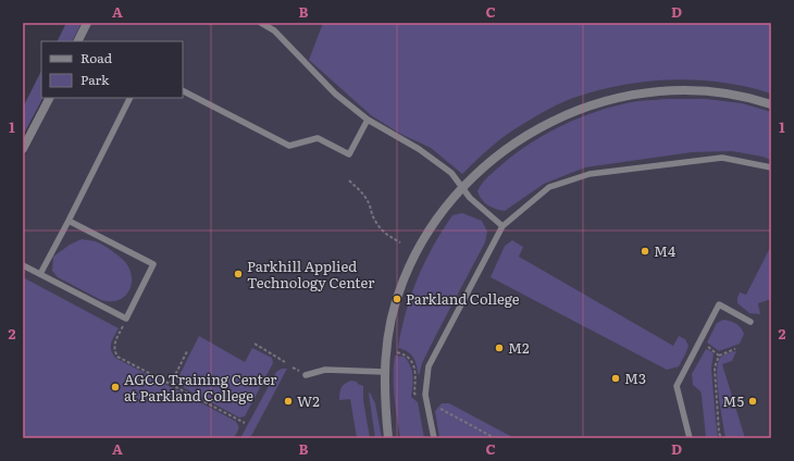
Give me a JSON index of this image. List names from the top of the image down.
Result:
{
  "places": [
    "M4",
    "Parkhill Applied Technology Center",
    "Parkland College",
    "M2",
    "M3",
    "AGCO Training Center at Parkland College",
    "W2",
    "M5"
  ],
  "legend": ["Road", "Park"],
  "grid": {
    "columns": [
      "A",
      "B",
      "C",
      "D"
    ],
    "rows": ["1", "2"]
  }
}
